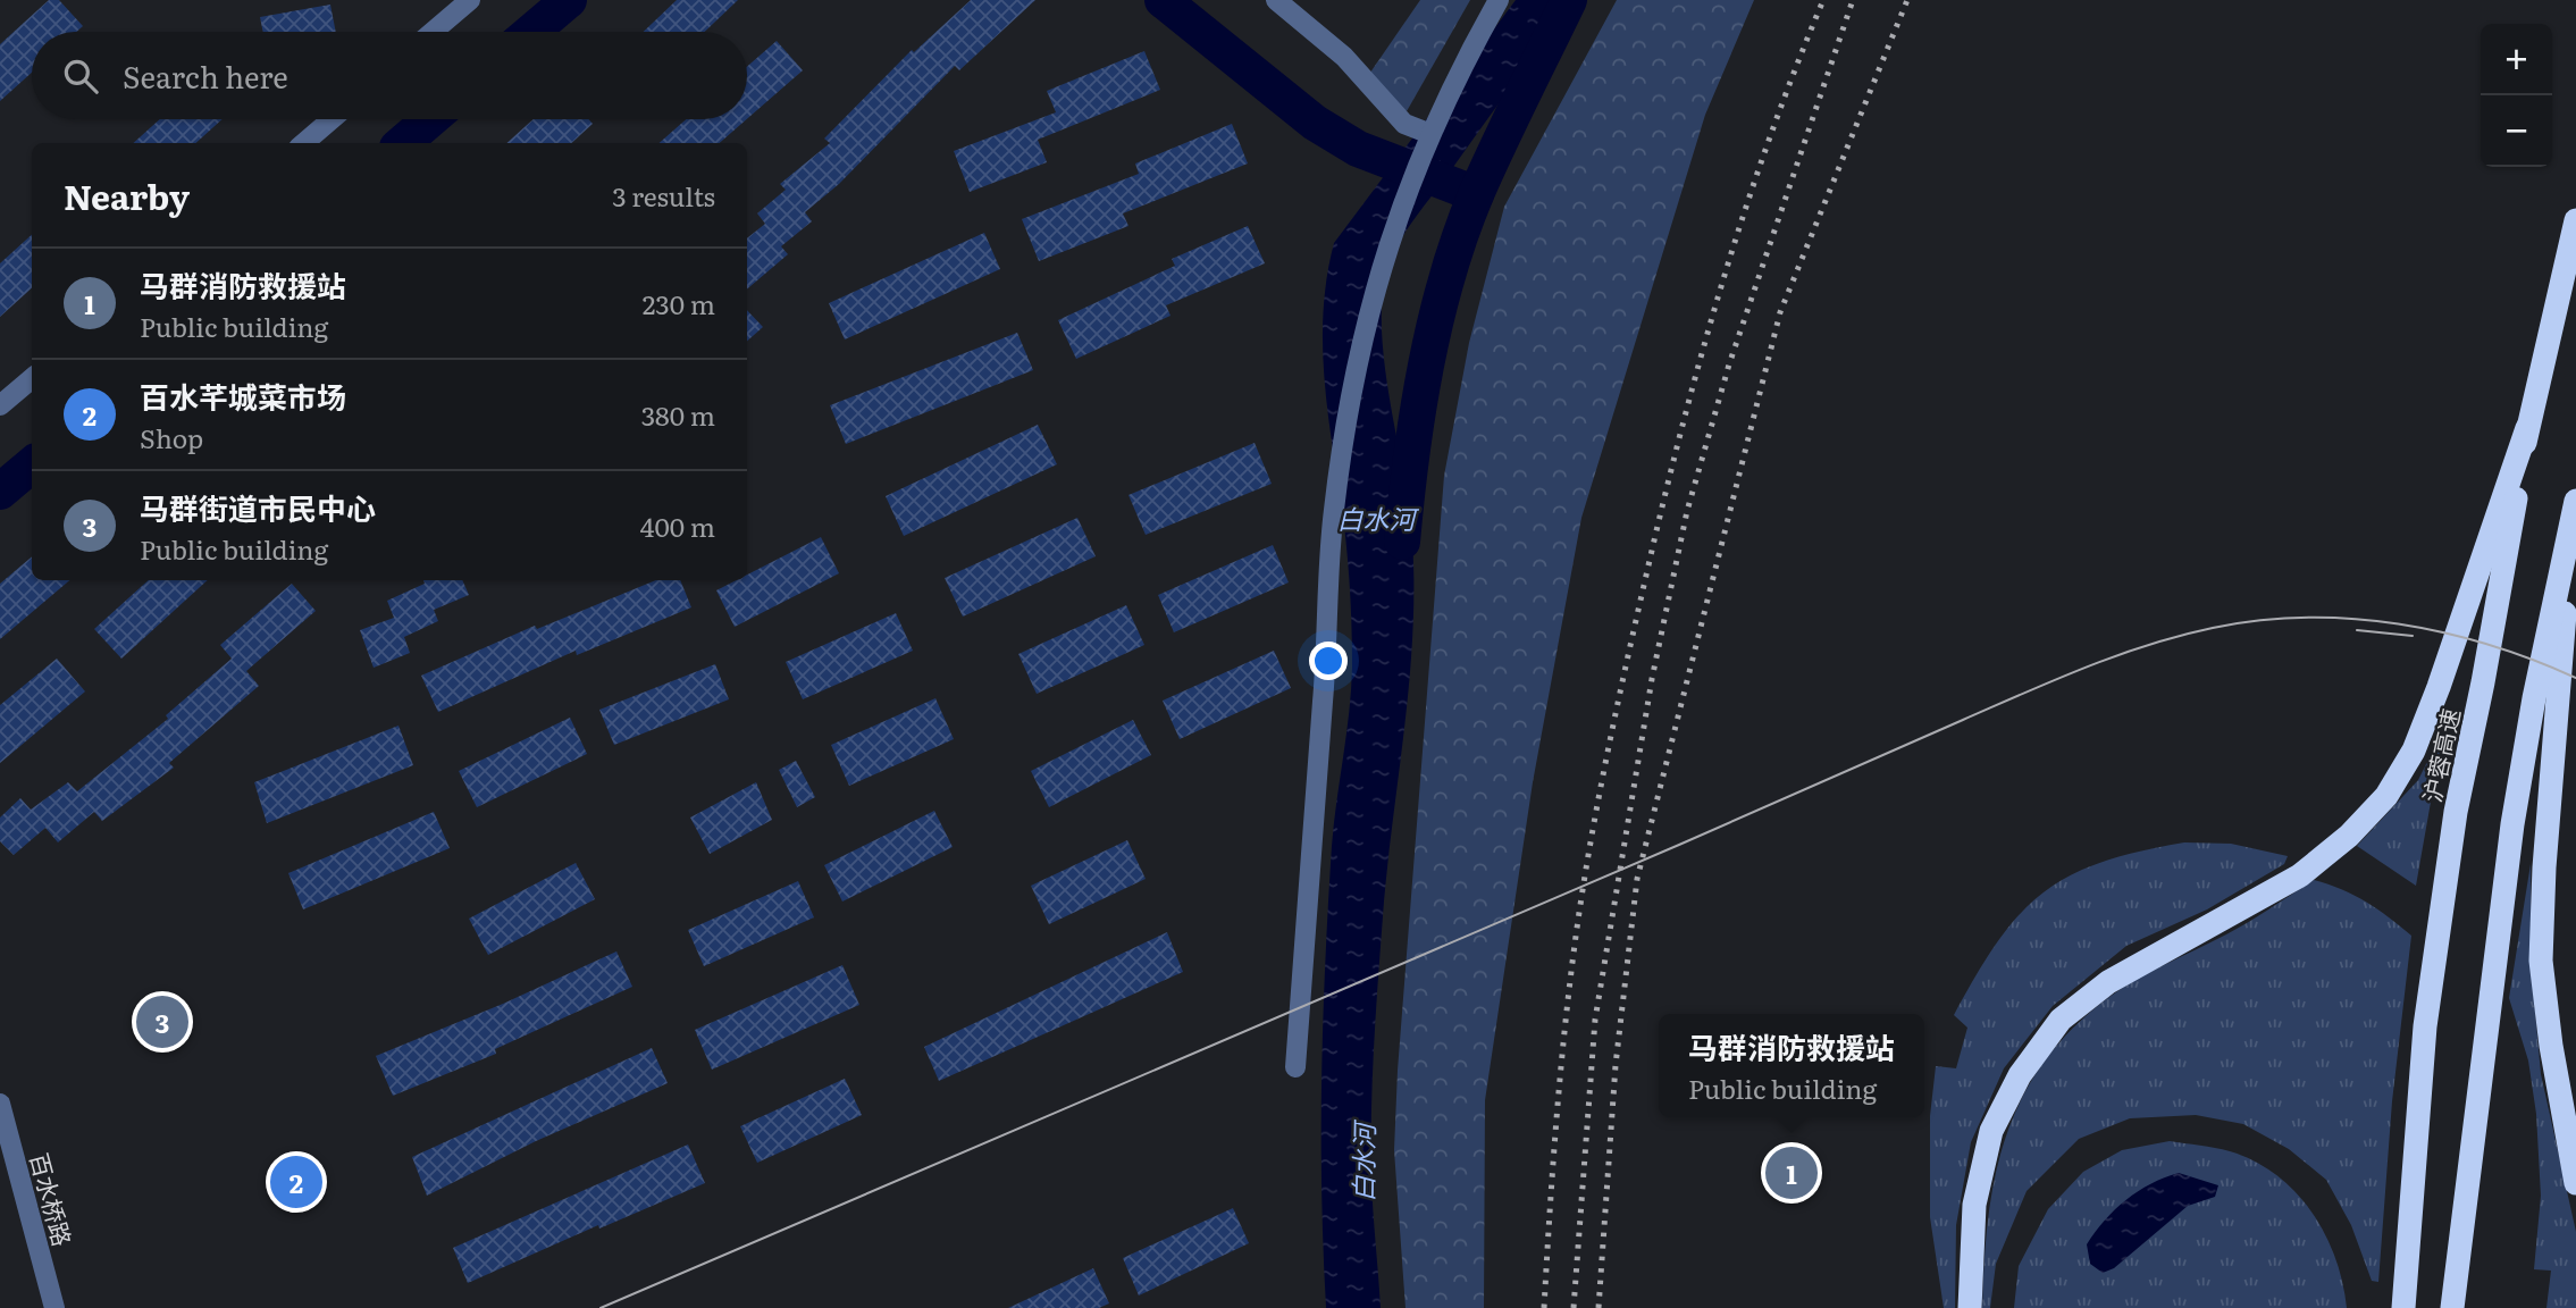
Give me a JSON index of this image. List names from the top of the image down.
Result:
{
  "streets": {
    "highway": ["沪蓉高速"],
    "street": ["百水桥路"]
  },
  "water": ["白水河"],
  "page": {
    "map_buttons": ["+", "−"],
    "search": "Search here",
    "heading": ["Nearby", "3 results"],
    "list": [
      {
        "mark": "1",
        "name": "马群消防救援站",
        "note": "Public building",
        "value": "230 m"
      },
      {
        "mark": "2",
        "name": "百水芊城菜市场",
        "note": "Shop",
        "value": "380 m"
      },
      {
        "mark": "3",
        "name": "马群街道市民中心",
        "note": "Public building",
        "value": "400 m"
      }
    ],
    "pins": ["3", "1", "2"],
    "popup": ["马群消防救援站", "Public building"]
  }
}
